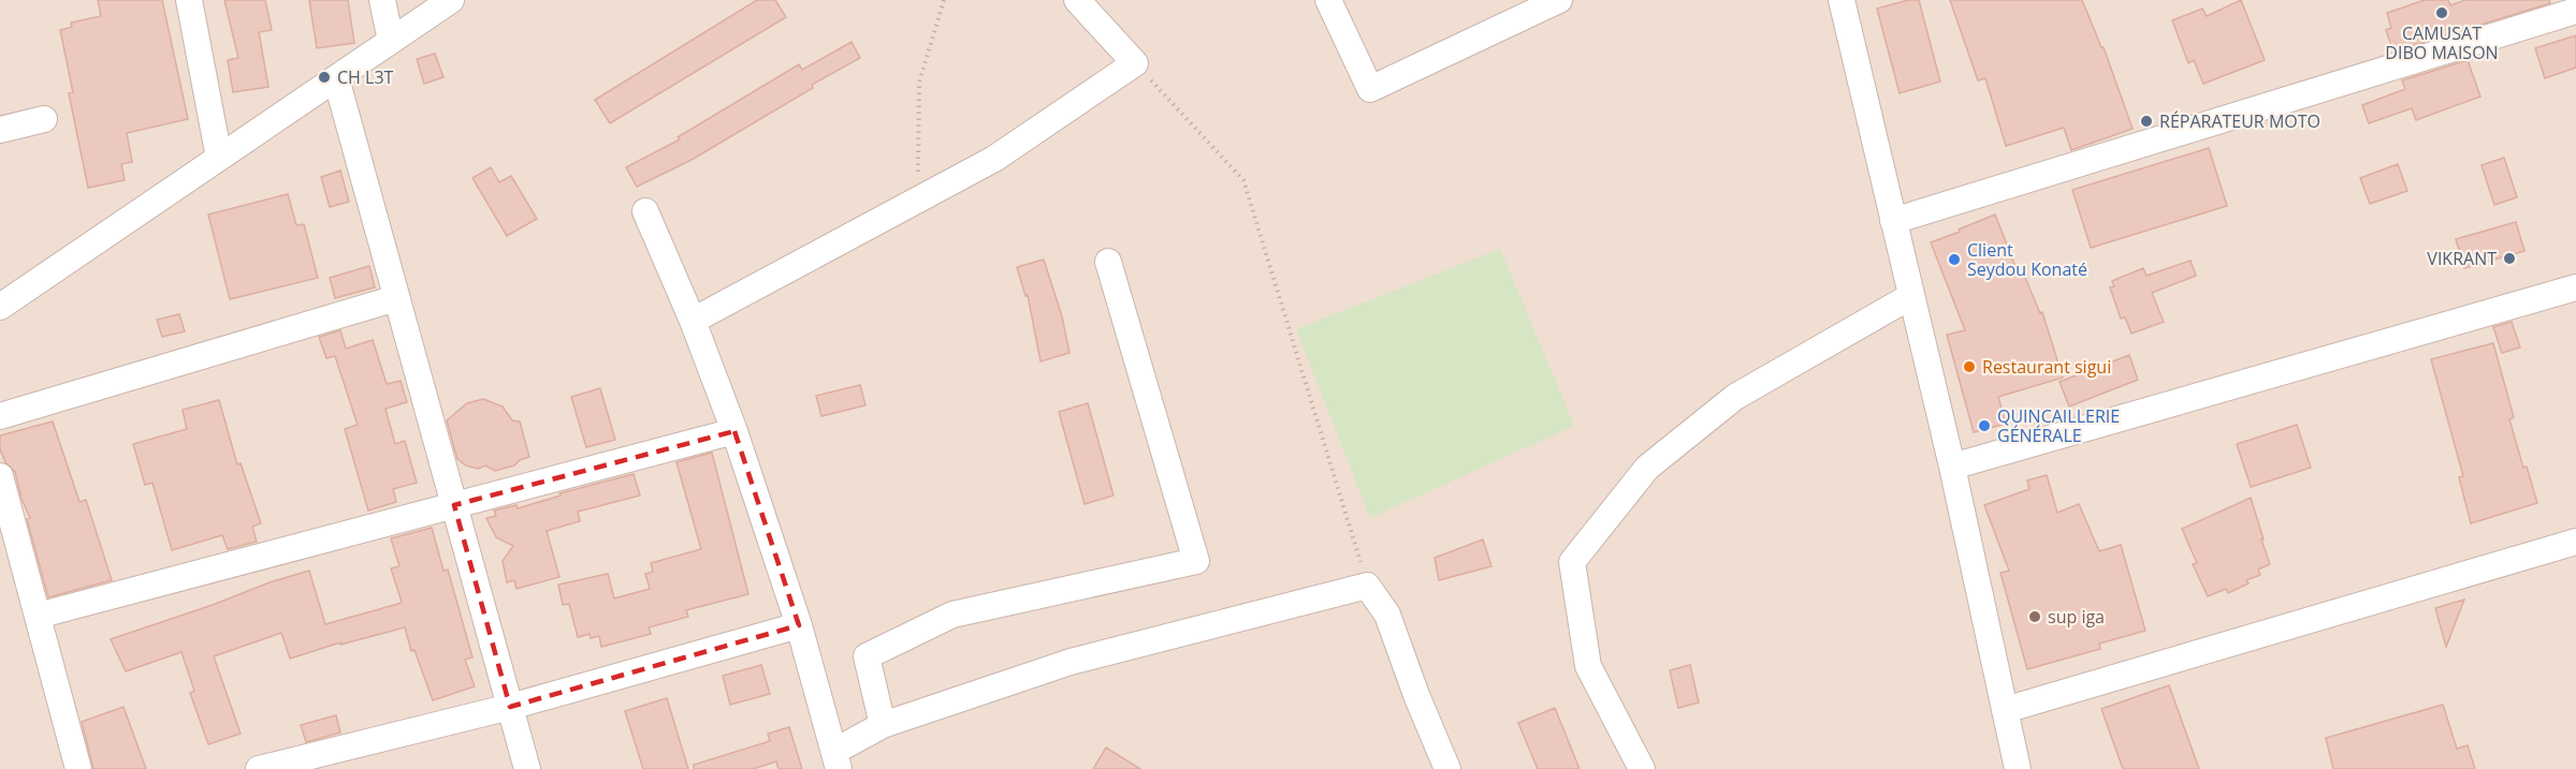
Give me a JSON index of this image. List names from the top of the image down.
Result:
{
  "places": [
    "CAMUSAT DIBO MAISON",
    "CH L3T",
    "RÉPARATEUR MOTO",
    "VIKRANT",
    "Client Seydou Konaté",
    "Restaurant sigui",
    "QUINCAILLERIE GÉNÉRALE",
    "sup iga"
  ]
}
